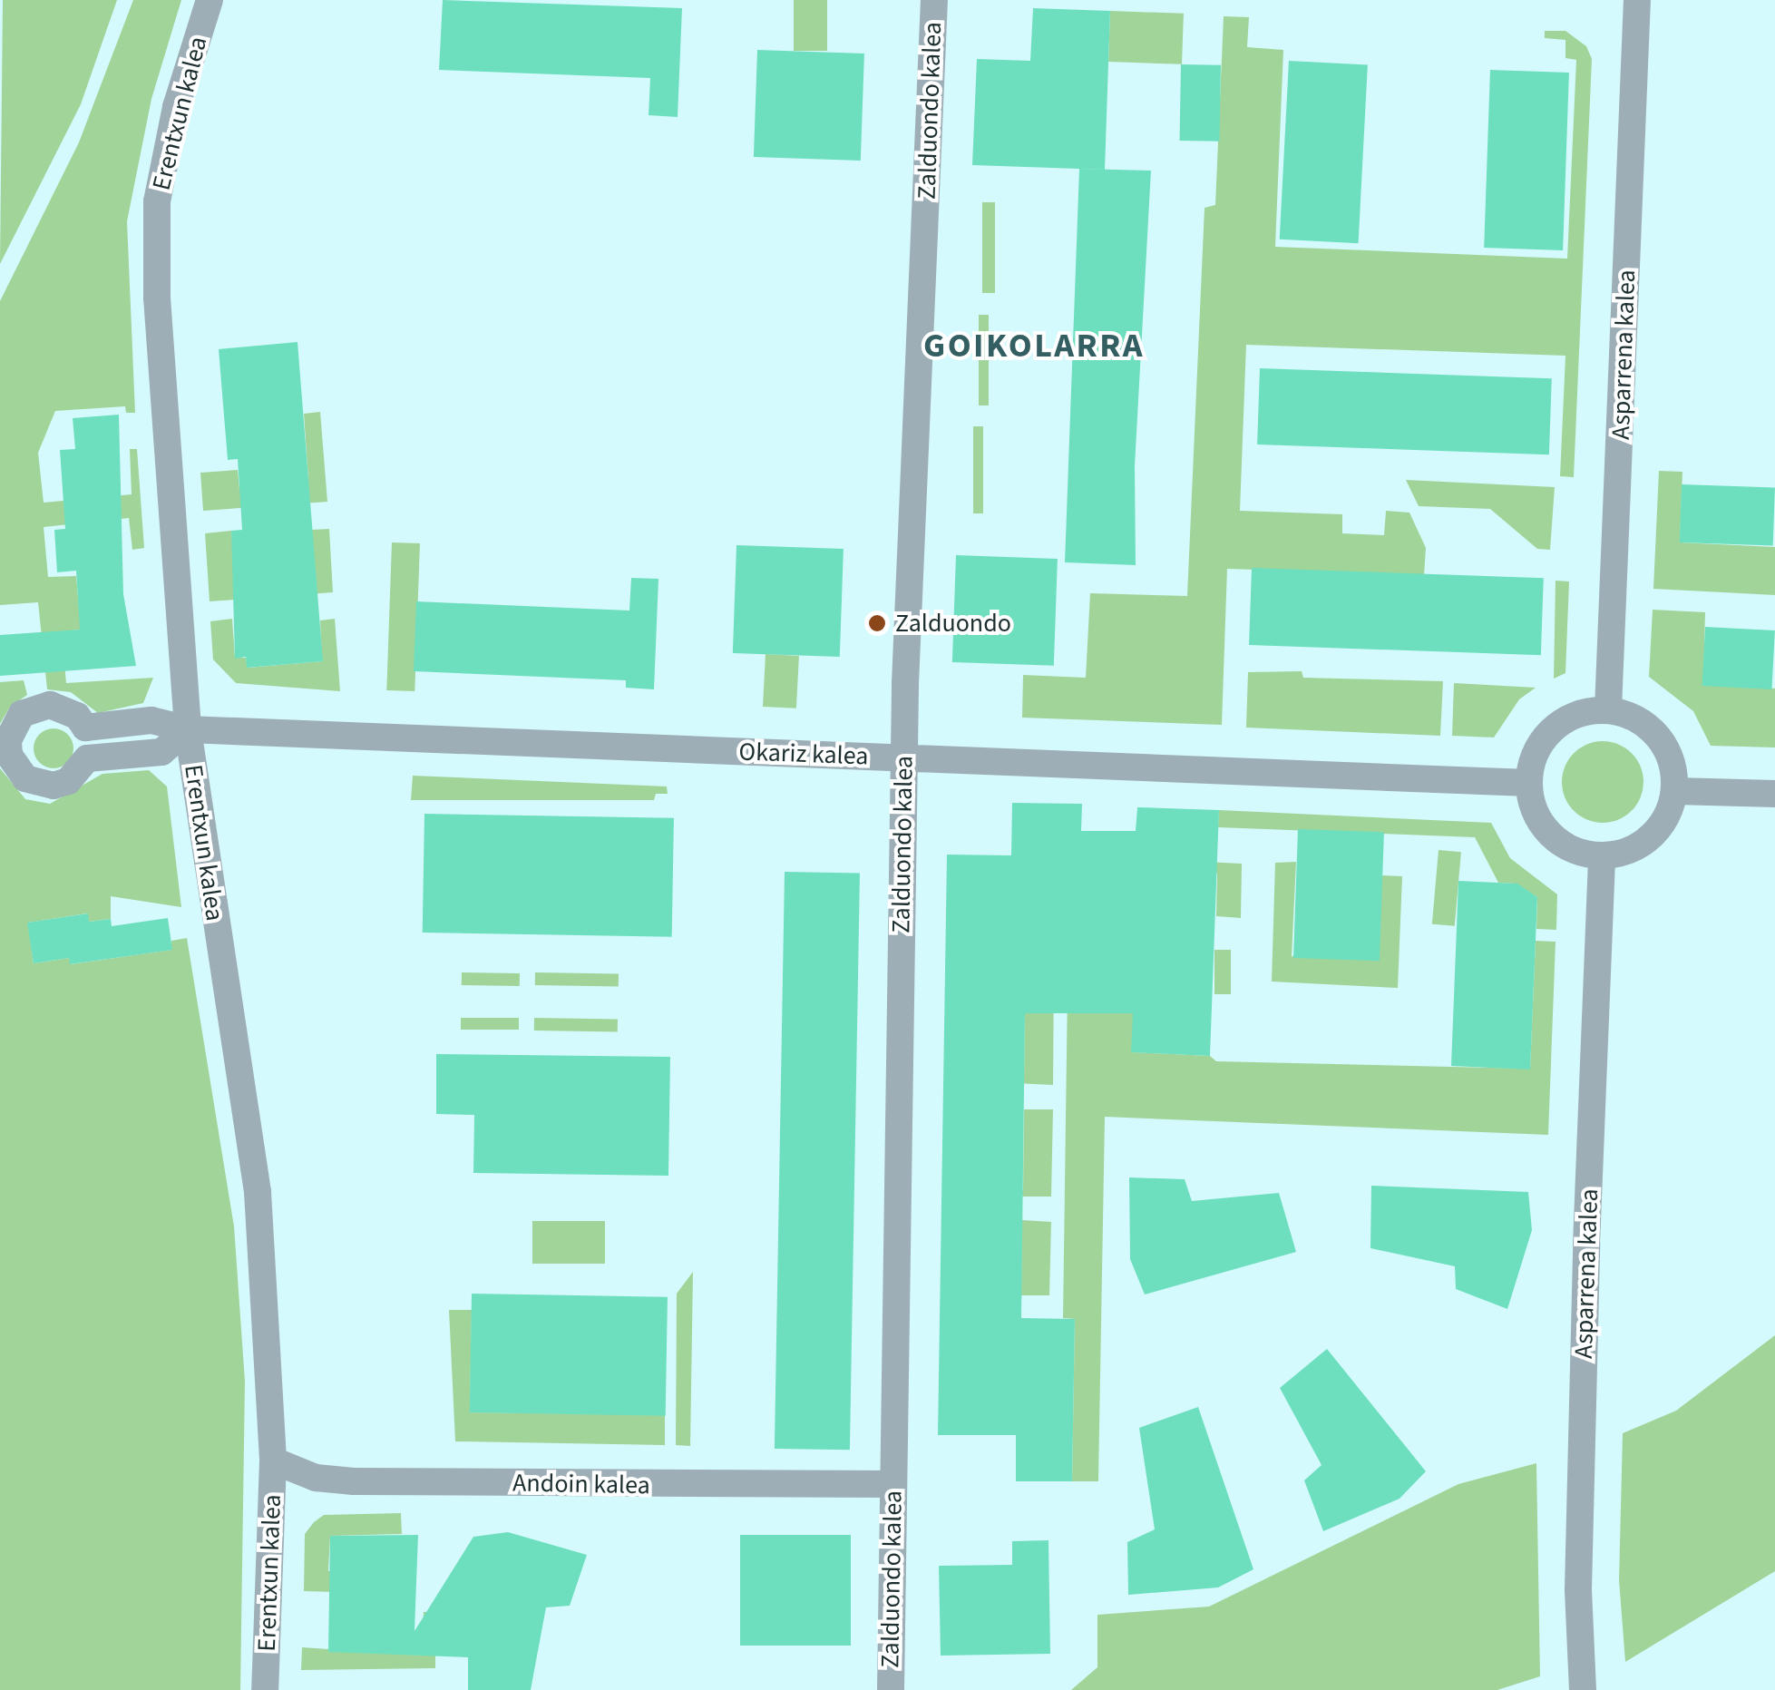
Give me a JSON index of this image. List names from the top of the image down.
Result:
{
  "streets": {
    "street": [
      "Zalduondo kalea",
      "Erentxun kalea",
      "Asparrena kalea",
      "Okariz kalea",
      "Andoin kalea"
    ]
  },
  "crossings": [
    ["Zalduondo kalea", "Okariz kalea"],
    ["Zalduondo kalea", "Andoin kalea"],
    ["Erentxun kalea", "Okariz kalea"],
    ["Erentxun kalea", "Andoin kalea"],
    ["Asparrena kalea", "Okariz kalea"]
  ],
  "districts": ["GOIKOLARRA"],
  "places": ["Zalduondo"]
}
